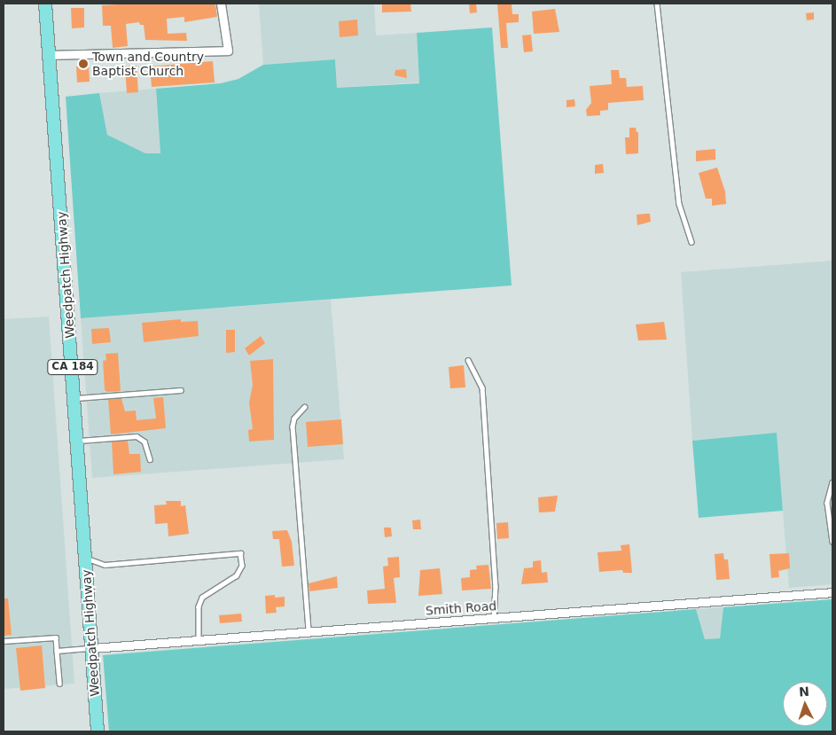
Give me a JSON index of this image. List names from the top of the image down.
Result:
{
  "streets": {
    "main road": ["Weedpatch Highway", "CA 184"],
    "street": ["Smith Road"]
  },
  "crossings": [
    ["Weedpatch Highway", "Smith Road"]
  ],
  "places": ["Town and Country Baptist Church"],
  "north": "top"
}
